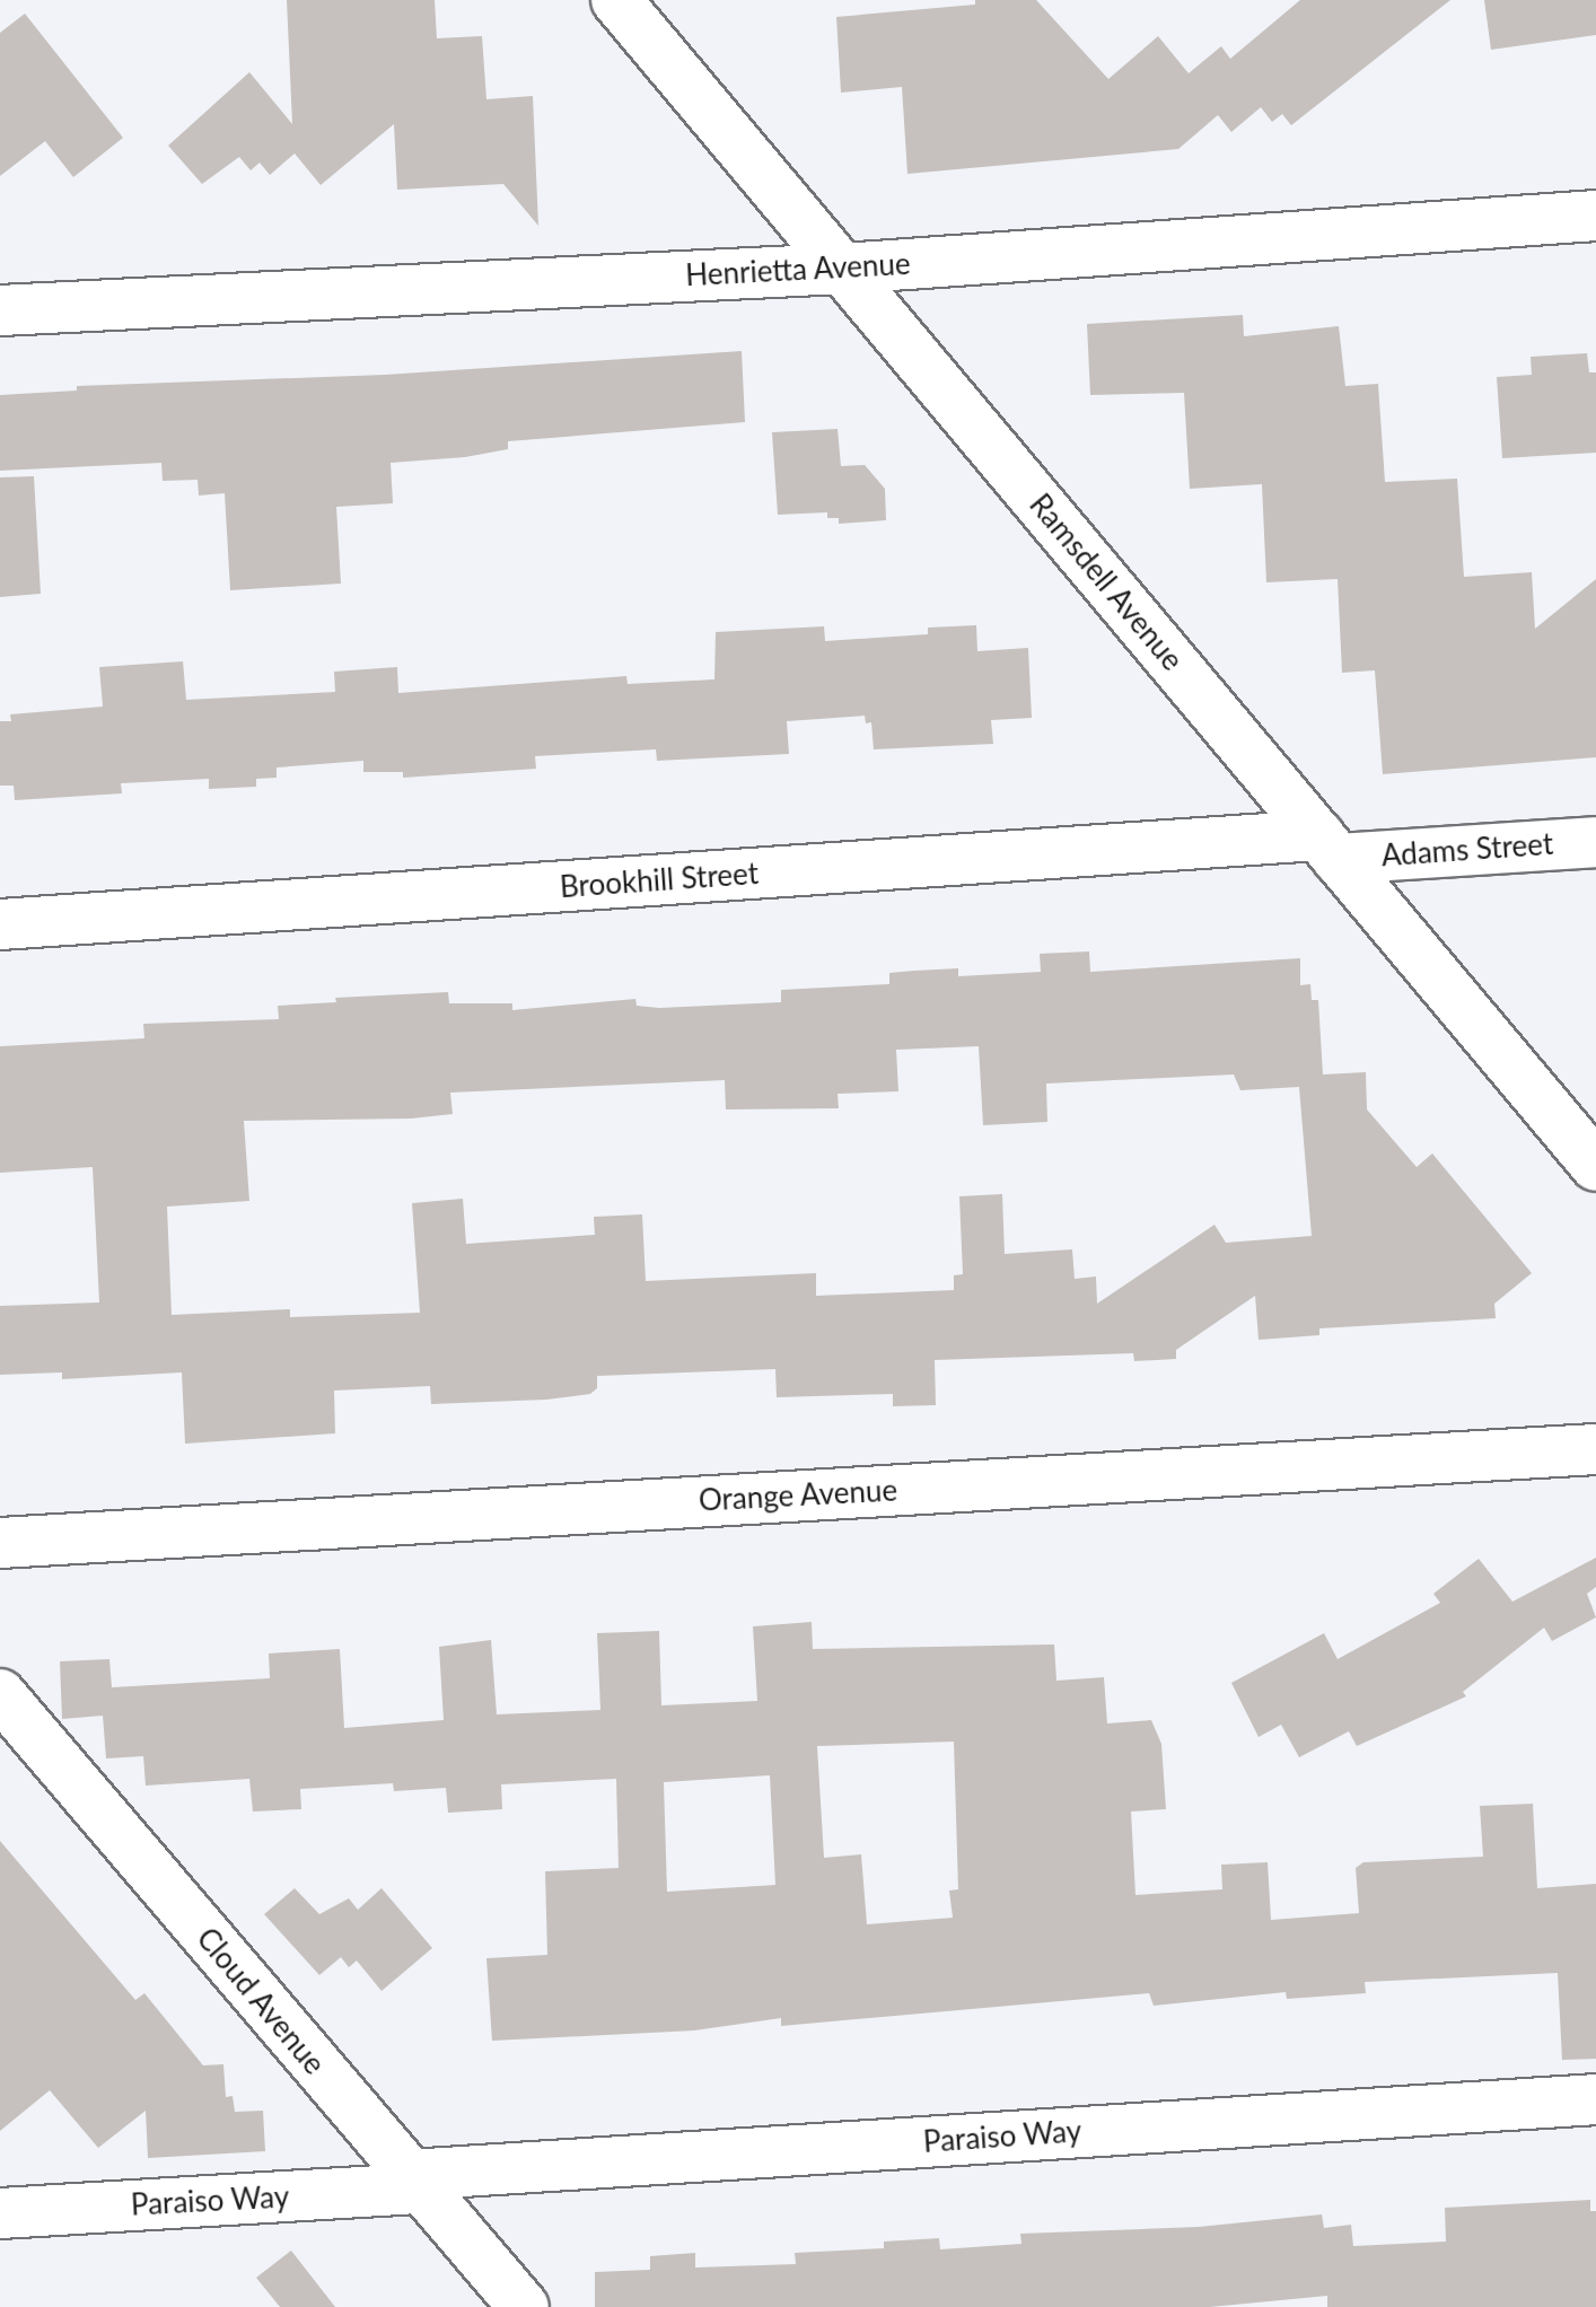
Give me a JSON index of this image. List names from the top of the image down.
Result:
{
  "streets": {
    "street": [
      "Henrietta Avenue",
      "Ramsdell Avenue",
      "Adams Street",
      "Brookhill Street",
      "Orange Avenue",
      "Cloud Avenue",
      "Paraiso Way"
    ]
  },
  "crossings": [
    ["Henrietta Avenue", "Ramsdell Avenue"],
    ["Ramsdell Avenue", "Adams Street"],
    ["Ramsdell Avenue", "Brookhill Street"],
    ["Adams Street", "Brookhill Street"],
    ["Cloud Avenue", "Paraiso Way"]
  ]
}
